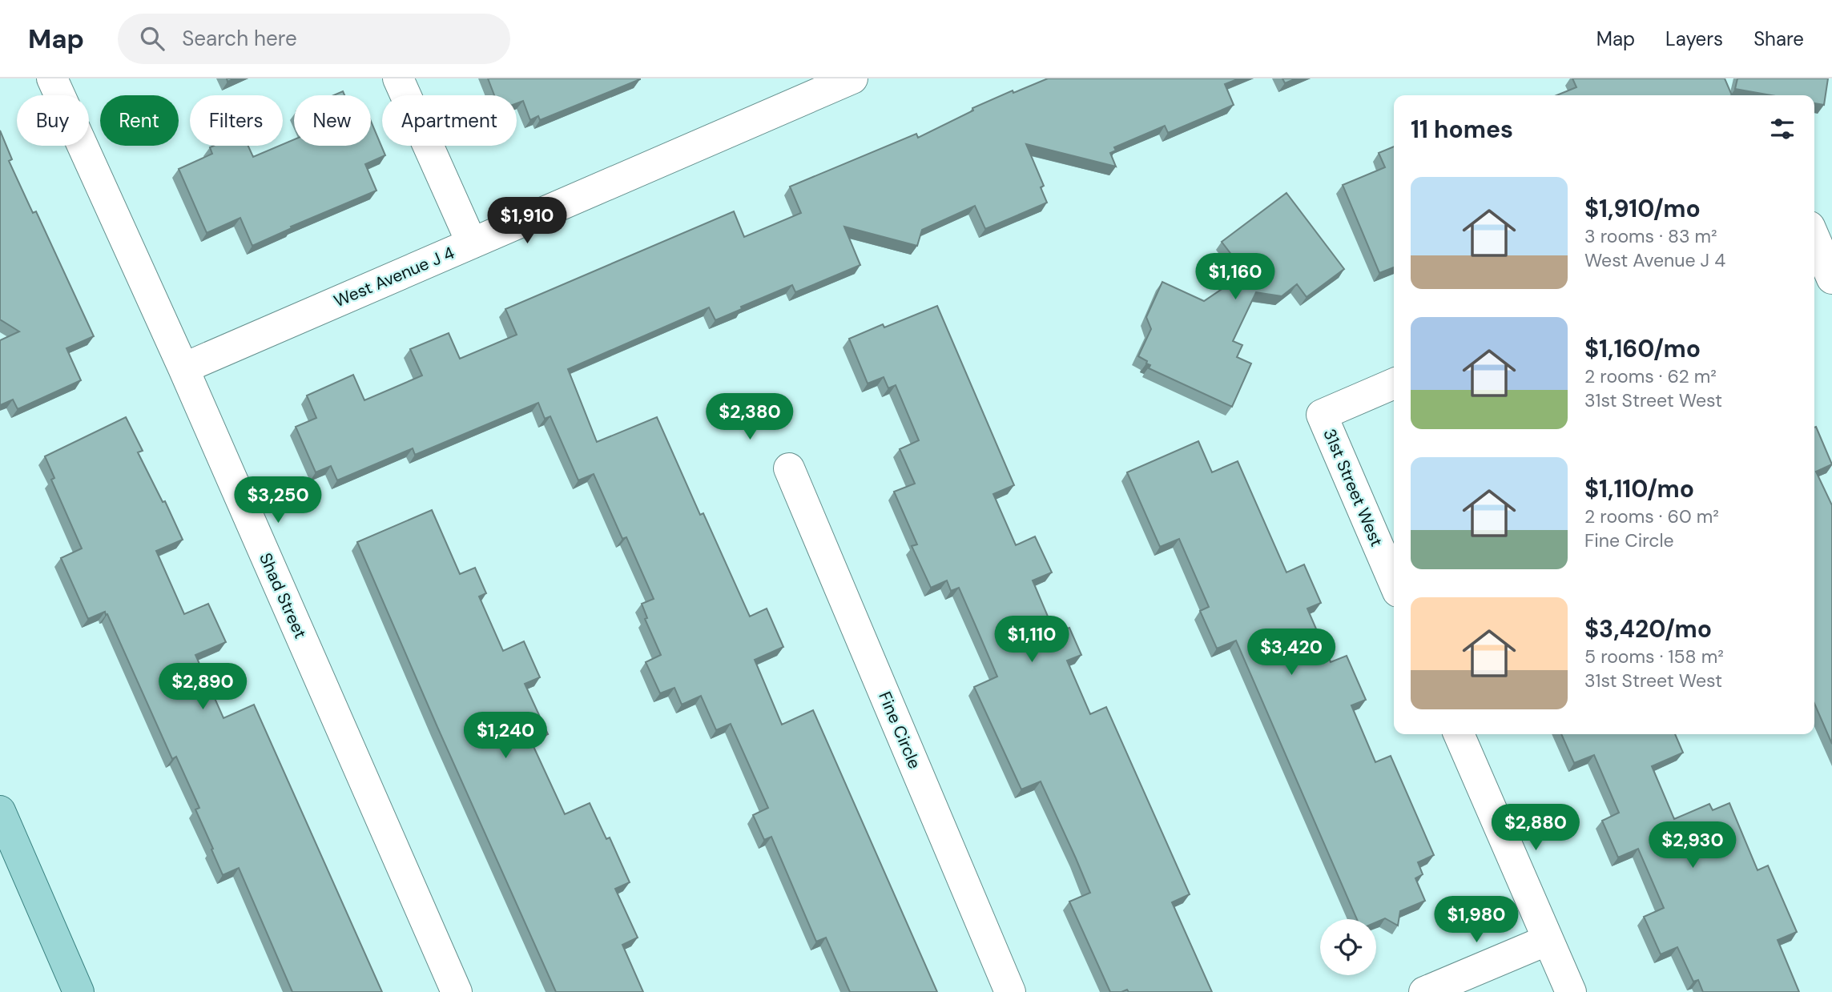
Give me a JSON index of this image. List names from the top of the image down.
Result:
{
  "streets": {
    "street": [
      "West Avenue J 4",
      "31st Street West",
      "Shad Street",
      "Fine Circle"
    ]
  },
  "crossings": [
    ["West Avenue J 4", "Shad Street"]
  ],
  "page": {
    "header": "Map",
    "search": "Search here",
    "nav": ["Map", "Layers", "Share"],
    "chip": [
      "Buy",
      "Rent",
      "Filters",
      "New",
      "Apartment"
    ],
    "heading": "11 homes",
    "list": [
      {
        "name": "$1,910/mo",
        "note": "3 rooms · 83 m² · West Avenue J 4"
      },
      {
        "name": "$1,160/mo",
        "note": "2 rooms · 62 m² · 31st Street West"
      },
      {
        "name": "$1,110/mo",
        "note": "2 rooms · 60 m² · Fine Circle"
      },
      {
        "name": "$3,420/mo",
        "note": "5 rooms · 158 m² · 31st Street West"
      }
    ],
    "price": [
      "$1,910",
      "$1,160",
      "$2,380",
      "$3,250",
      "$1,110",
      "$3,420",
      "$2,890",
      "$1,240",
      "$2,880",
      "$2,930",
      "$1,980"
    ]
  }
}
